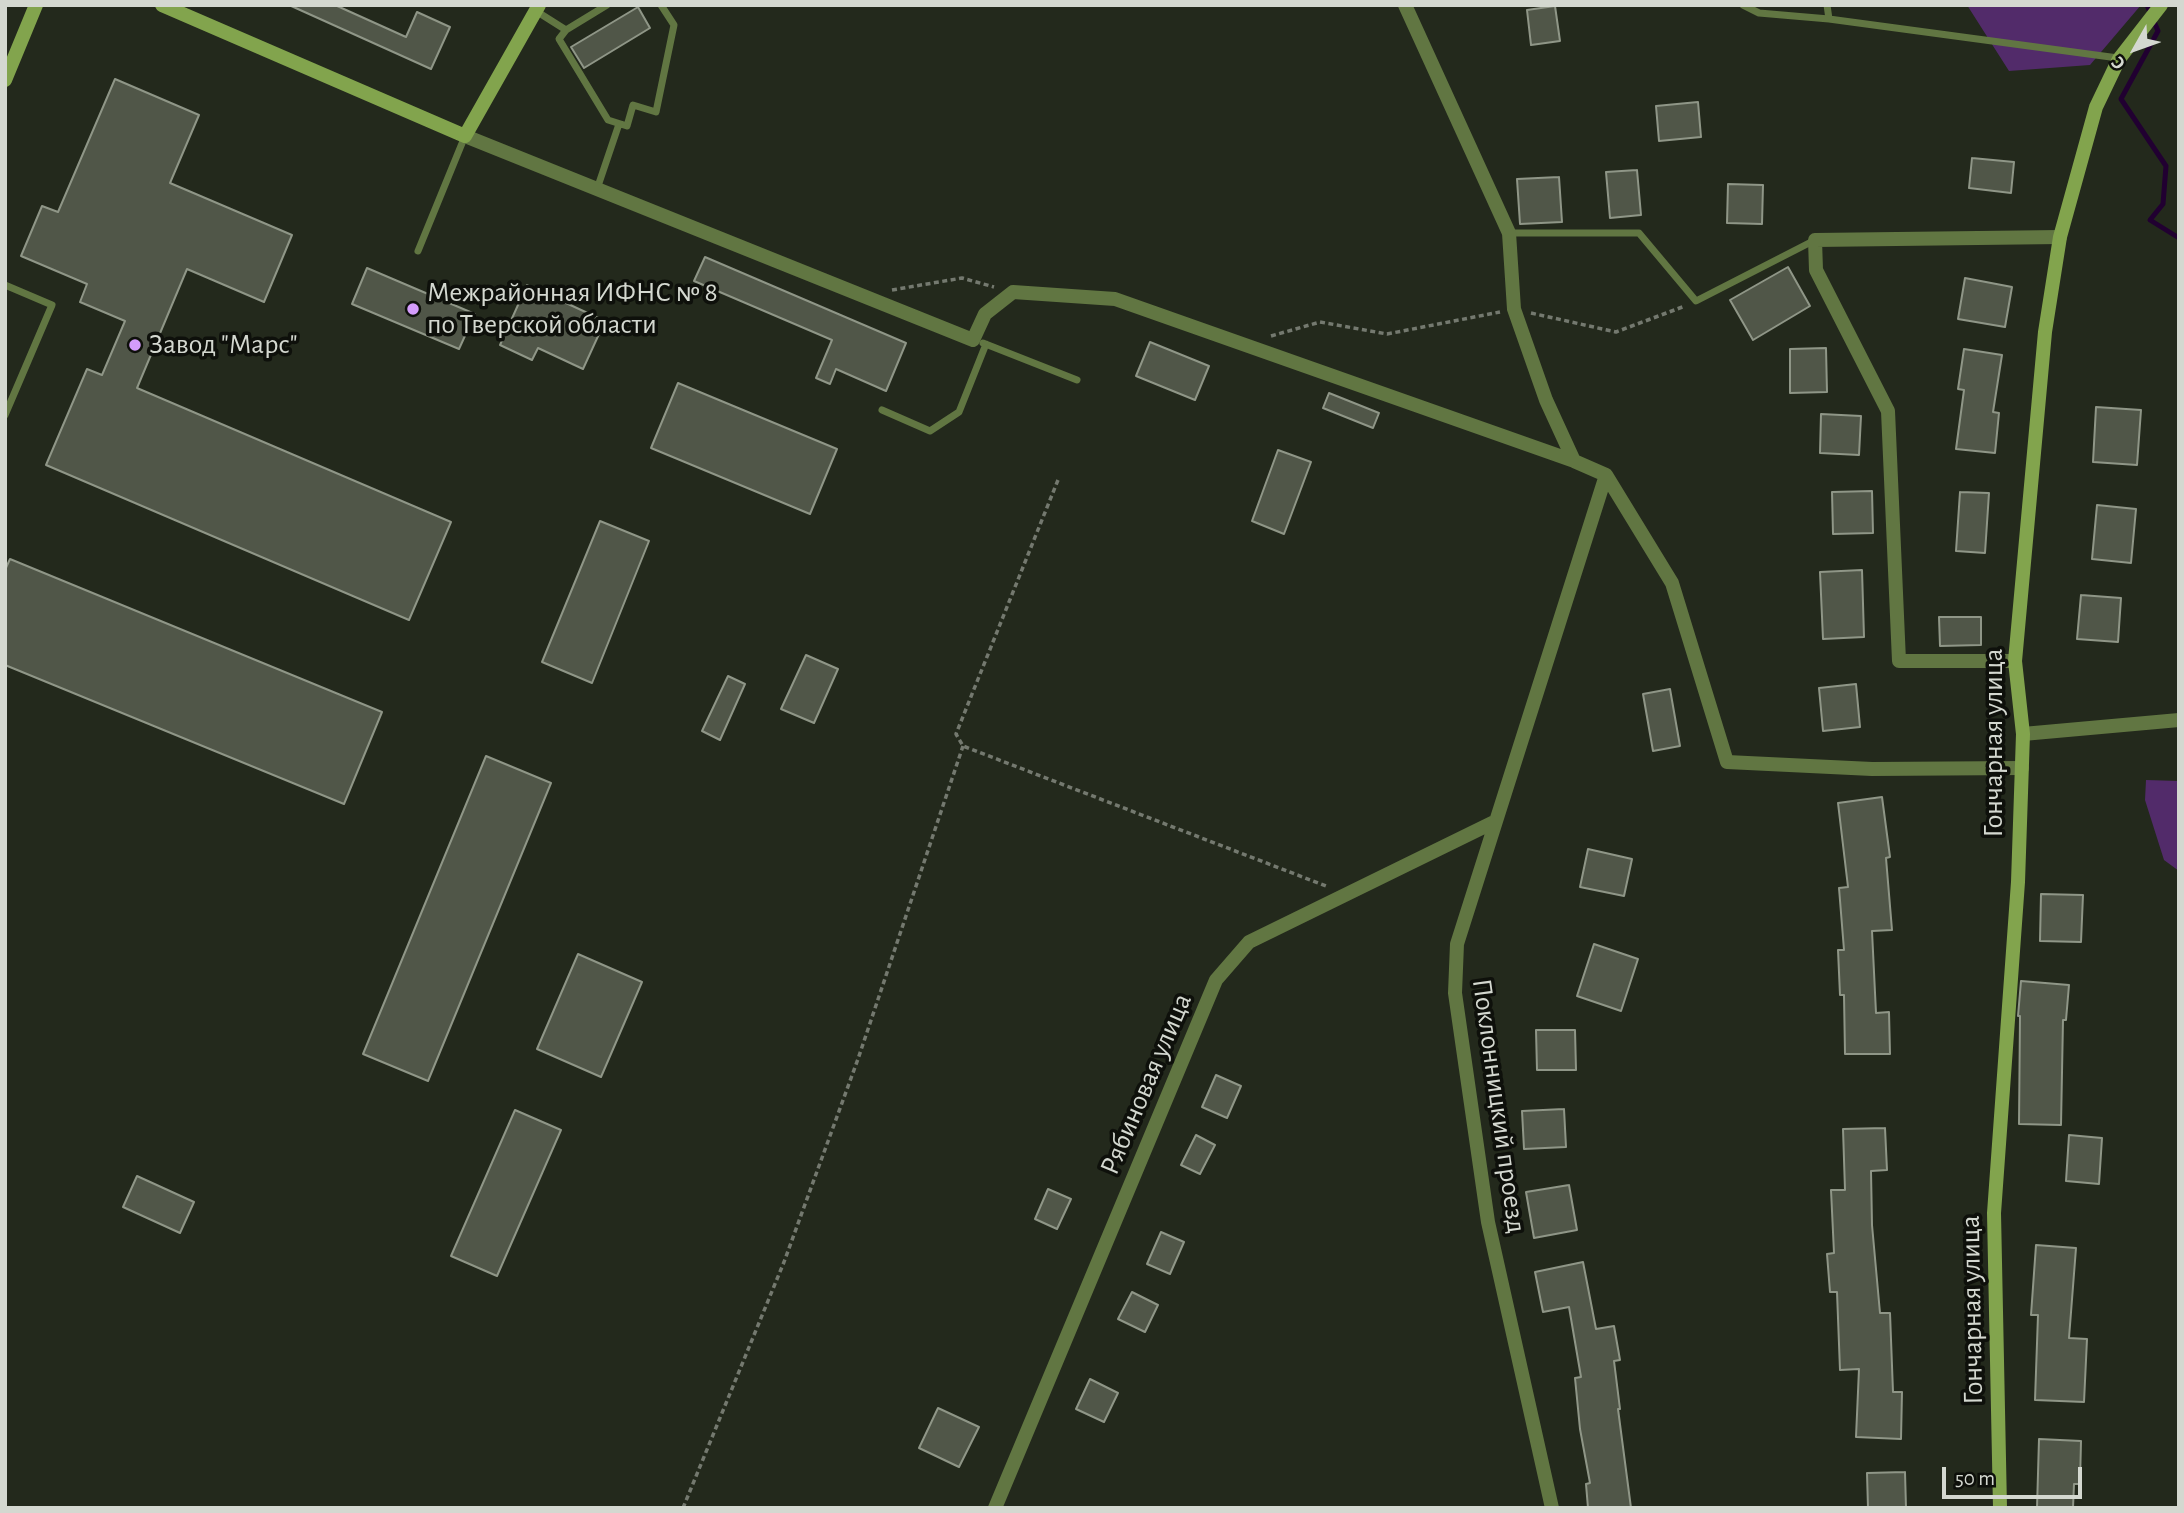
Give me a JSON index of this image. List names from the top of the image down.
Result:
{
  "streets": {
    "street": ["Гончарная улица", "Рябиновая улица", "Поклонницкий проезд"]
  },
  "crossings": [
    ["Рябиновая улица", "Поклонницкий проезд"]
  ],
  "places": ["Межрайонная ИФНС № 8 по Тверской области", "Завод \"Марс\""],
  "scale_bar": "50 m",
  "north": "bottom left"
}
